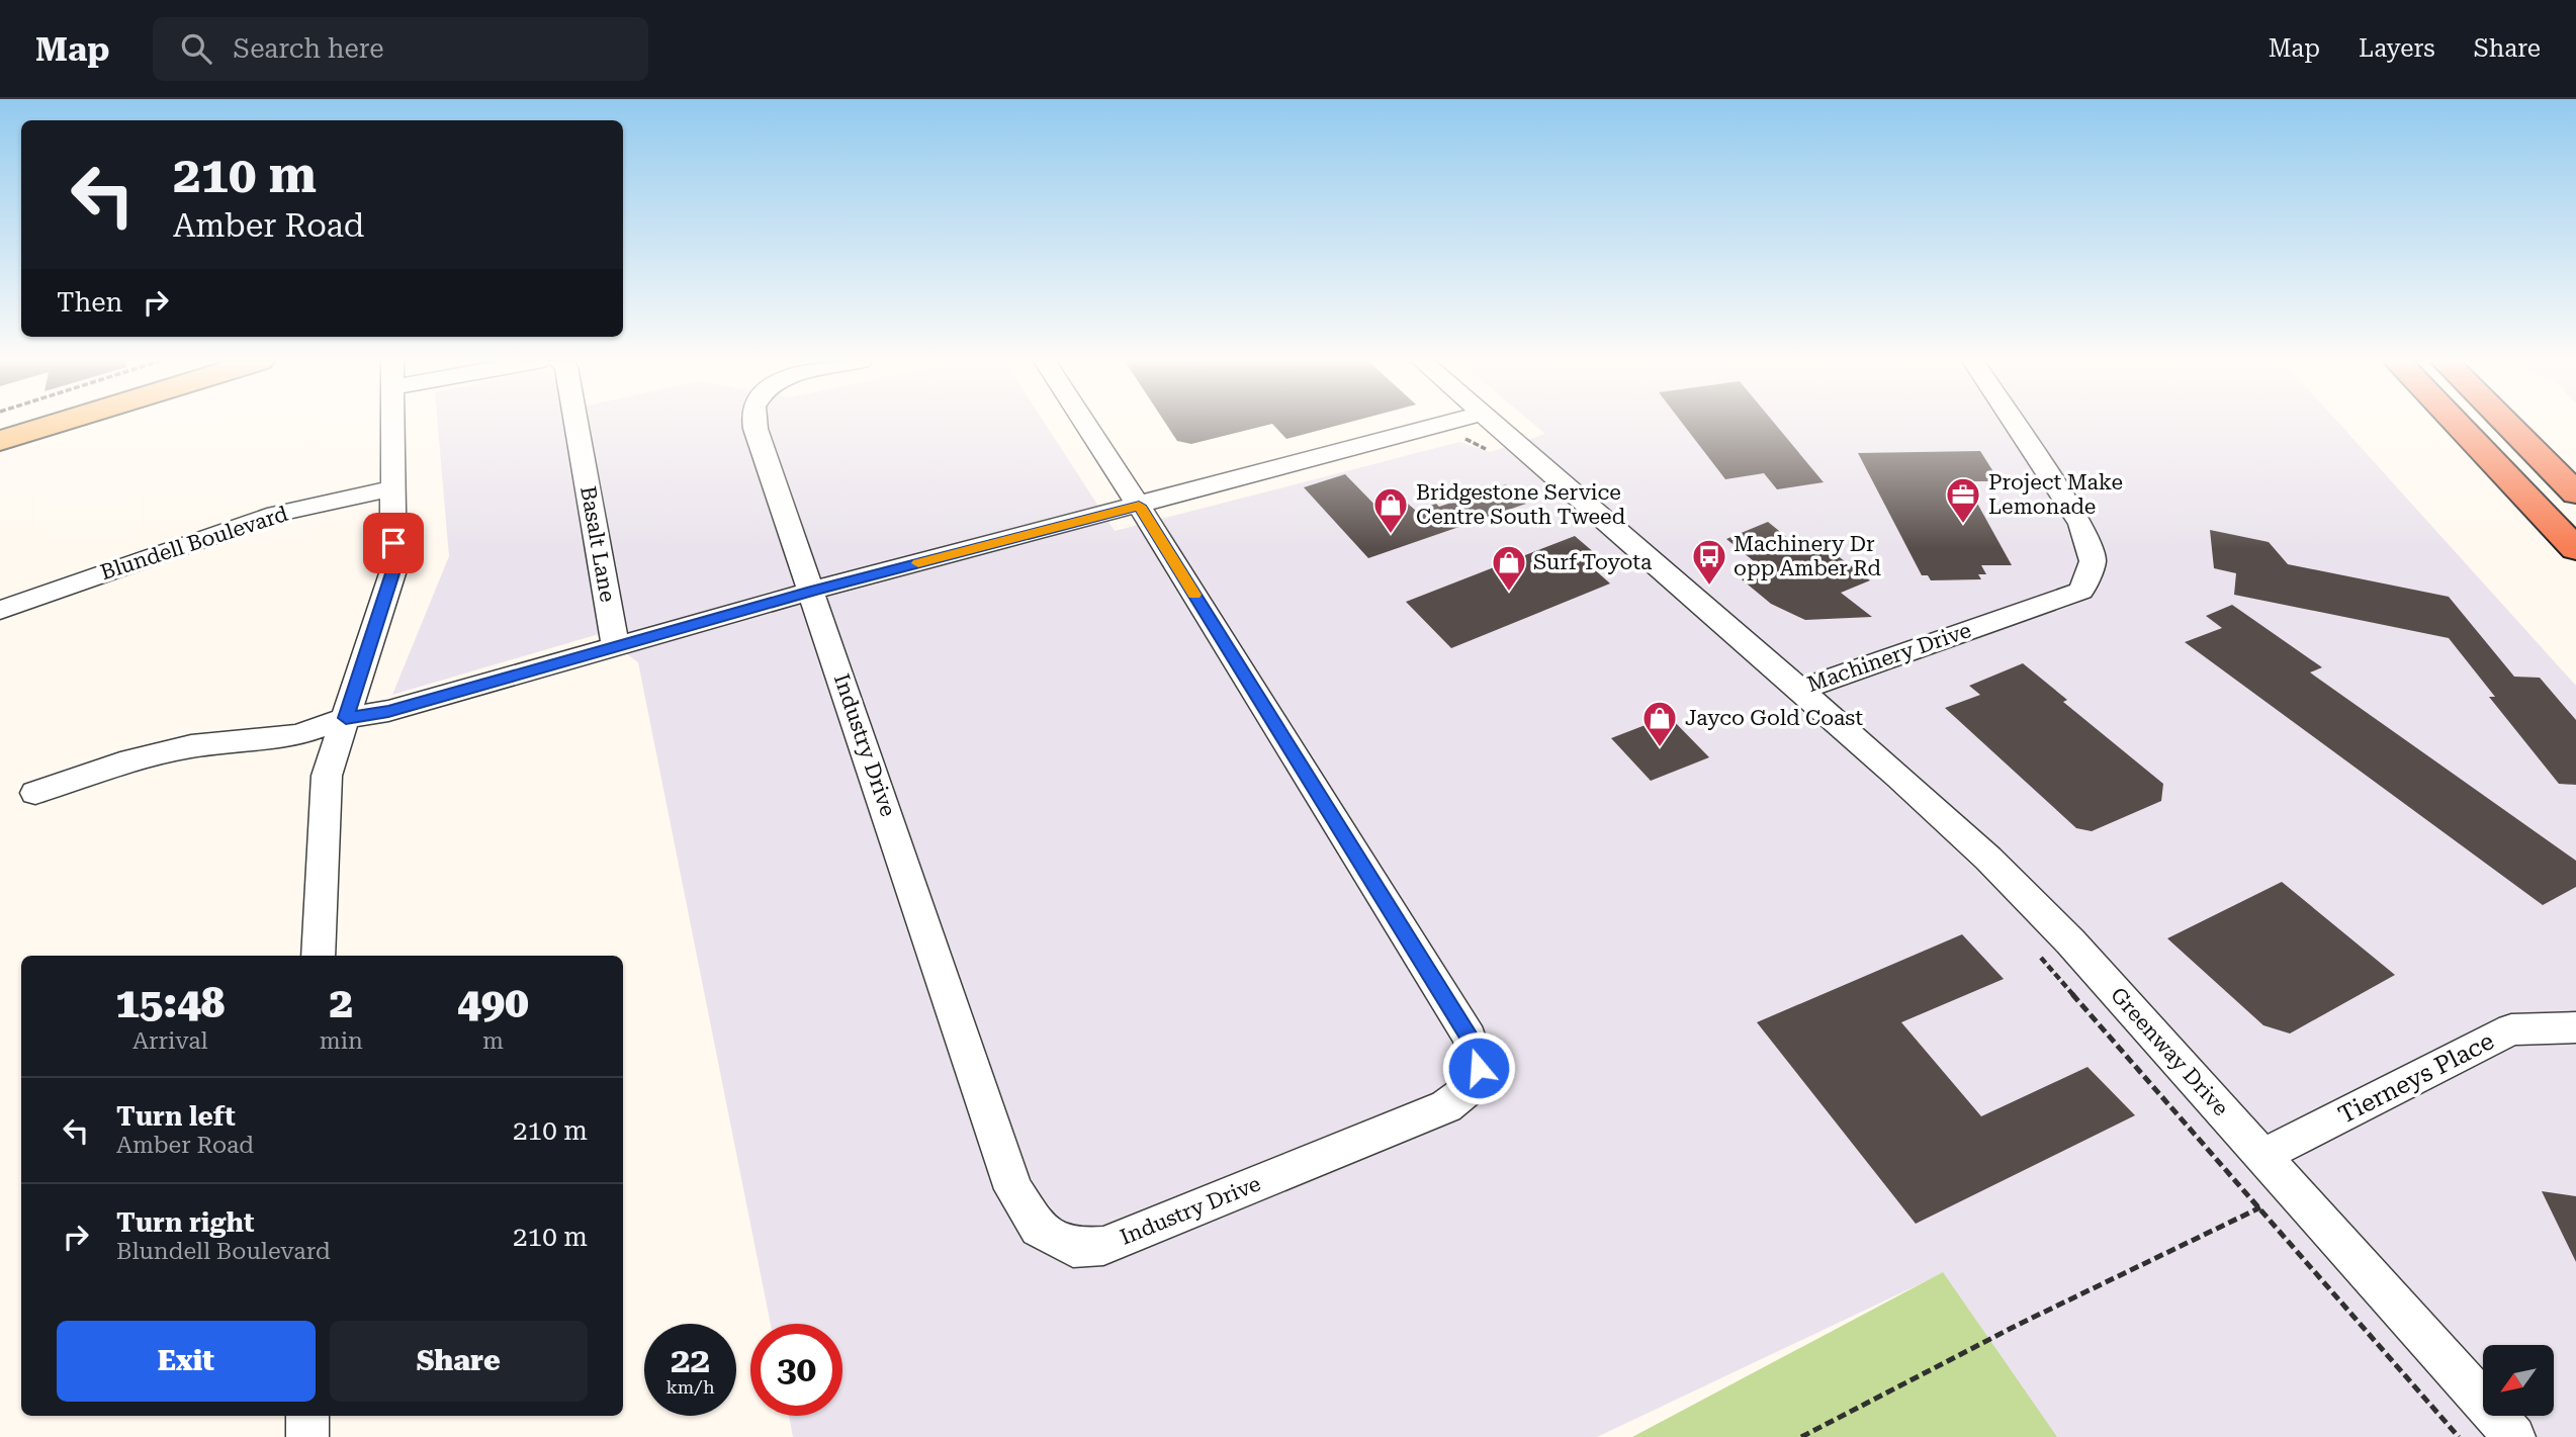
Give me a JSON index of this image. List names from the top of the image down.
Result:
{
  "streets": {
    "street": [
      "Blundell Boulevard",
      "Basalt Lane",
      "Machinery Drive",
      "Industry Drive",
      "Greenway Drive",
      "Tierneys Place"
    ]
  },
  "crossings": [
    ["Machinery Drive", "Greenway Drive"],
    ["Greenway Drive", "Tierneys Place"]
  ],
  "places": {
    "office": ["Project Make Lemonade"],
    "shop": ["Bridgestone Service Centre South Tweed", "Surf Toyota", "Jayco Gold Coast"],
    "bus stop": ["Machinery Dr opp Amber Rd"]
  },
  "north": "bottom left",
  "page": {
    "header": "Map",
    "search": "Search here",
    "nav": ["Map", "Layers", "Share"],
    "turn": ["210 m", "Amber Road"],
    "then": "Then",
    "eta": [
      "15:48",
      "Arrival",
      "2",
      "min",
      "490",
      "m"
    ],
    "list": [
      {
        "name": "Turn left",
        "note": "Amber Road",
        "value": "210 m"
      },
      {
        "name": "Turn right",
        "note": "Blundell Boulevard",
        "value": "210 m"
      }
    ],
    "buttons": ["Exit", "Share"],
    "speed": "22 km/h",
    "limit": "30"
  }
}
